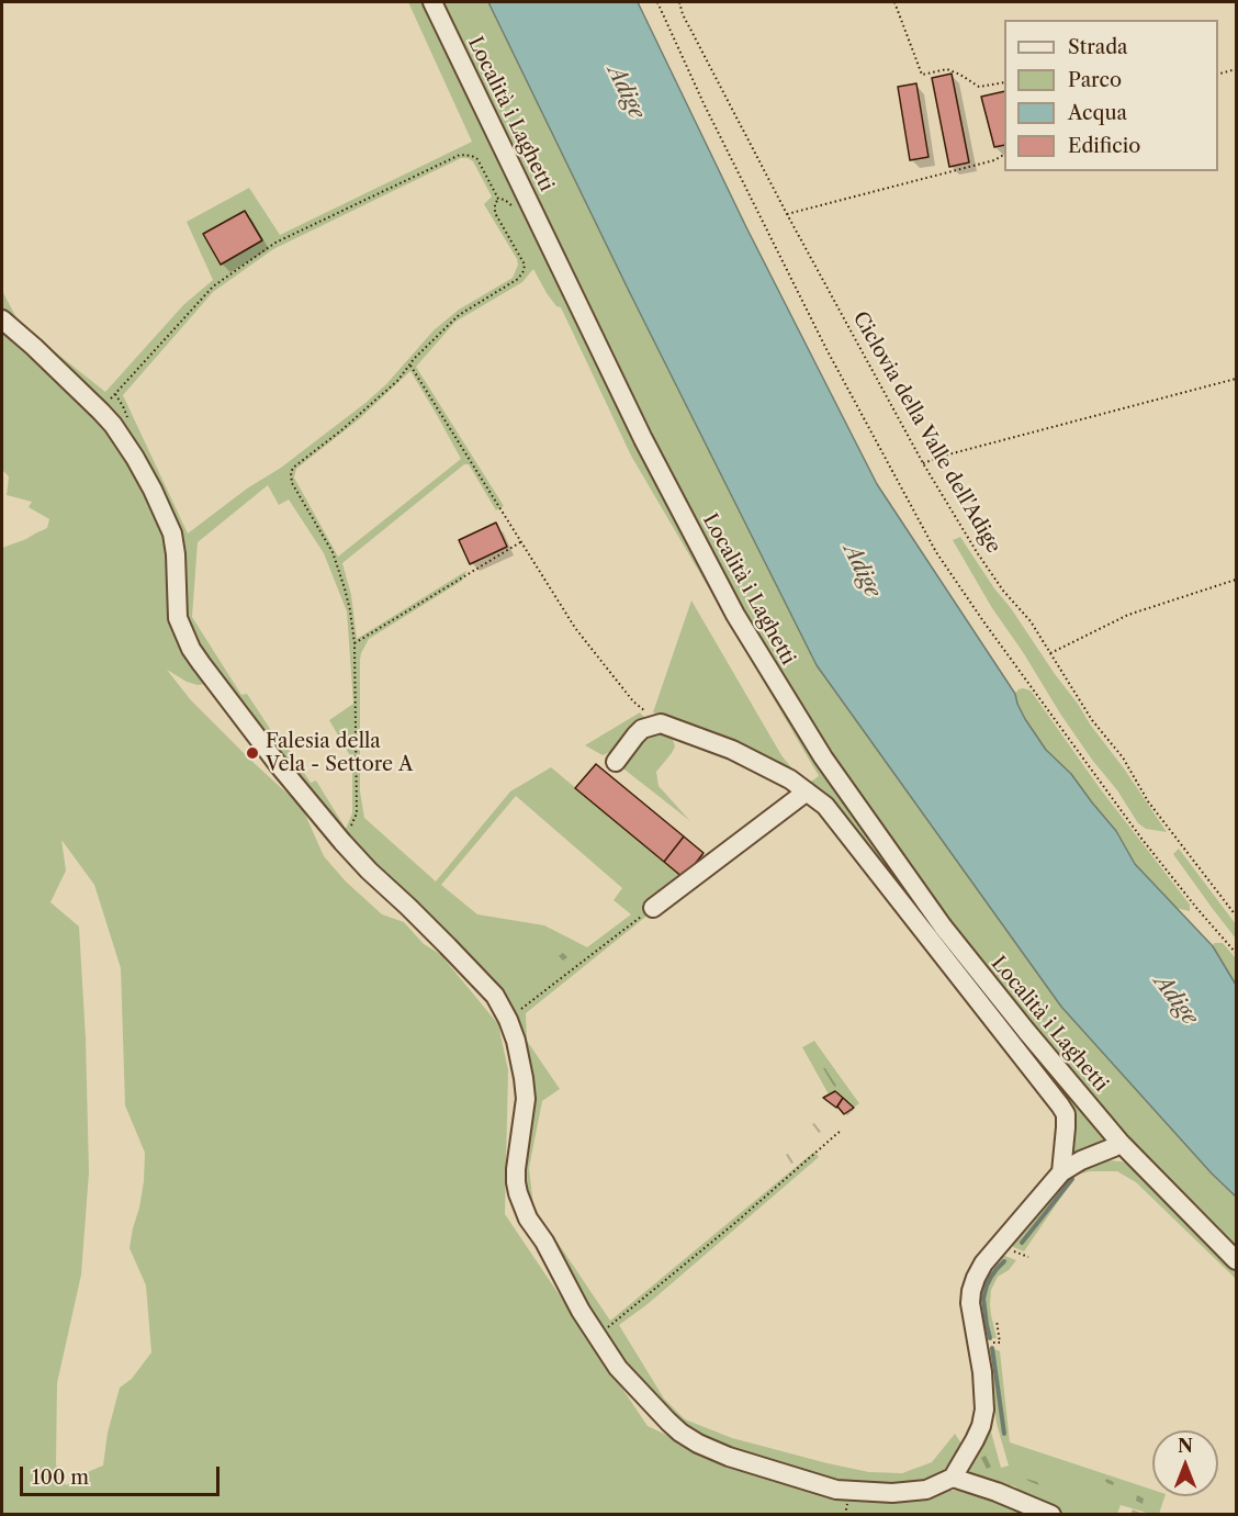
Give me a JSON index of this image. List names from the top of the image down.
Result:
{
  "streets": {
    "street": ["Località i Laghetti"],
    "path": ["Ciclovia della Valle dell'Adige"]
  },
  "water": ["Adige"],
  "places": ["Falesia della Vela - Settore A"],
  "legend": [
    "Strada",
    "Parco",
    "Acqua",
    "Edificio"
  ],
  "scale_bar": "100 m",
  "north": "top"
}
